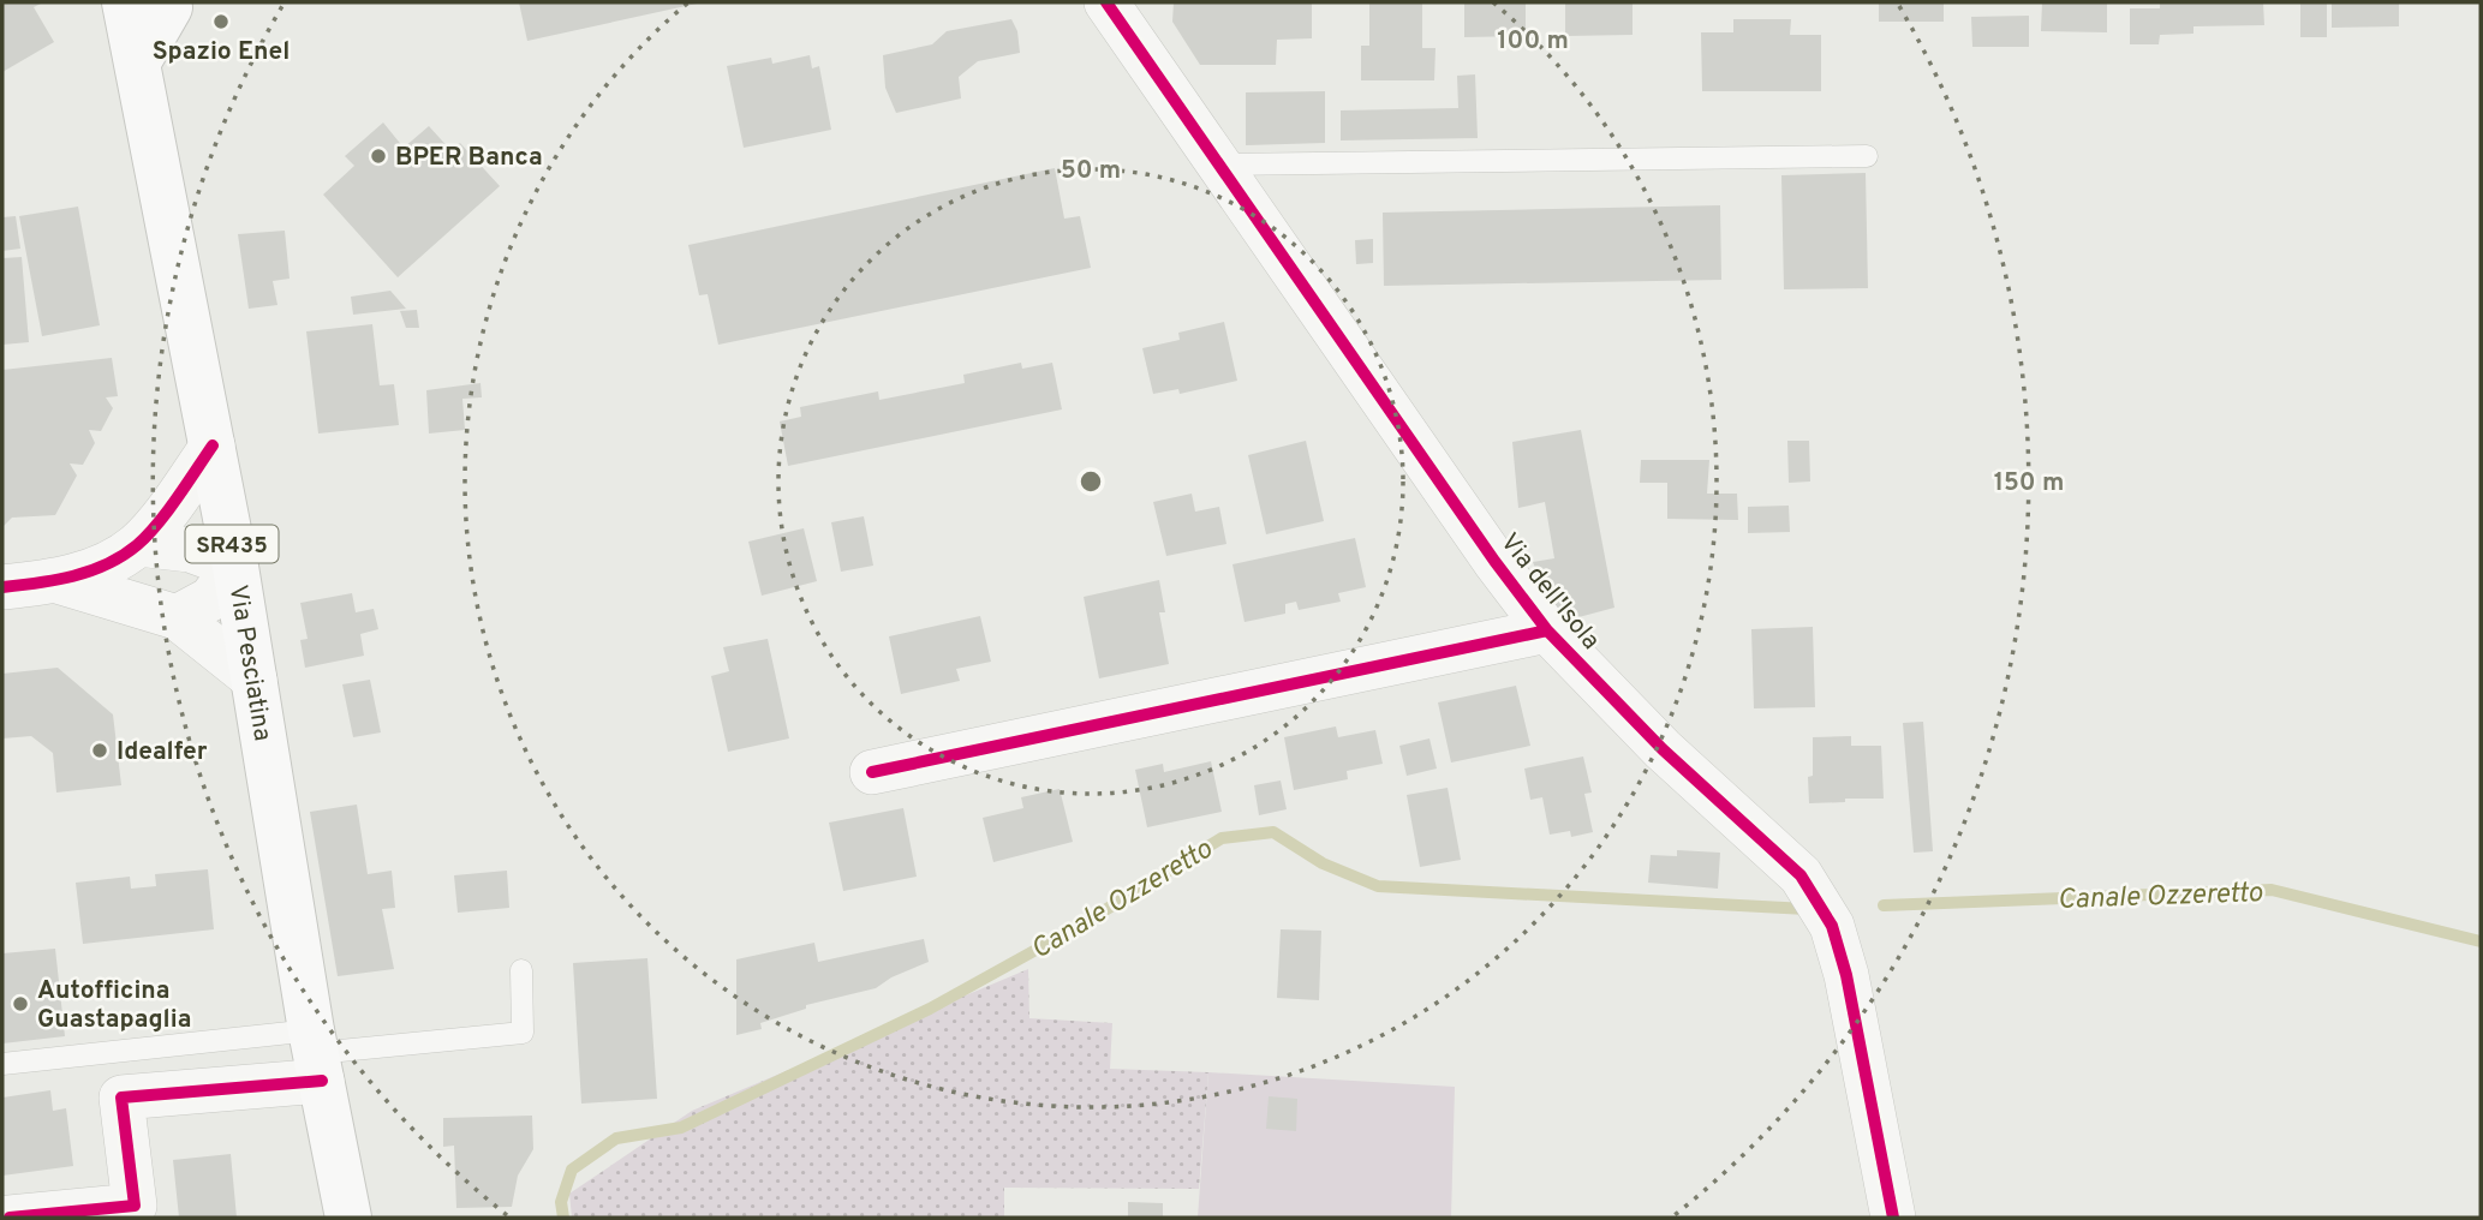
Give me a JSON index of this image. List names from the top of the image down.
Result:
{
  "streets": {
    "main road": ["SR435", "Via Pesciatina"],
    "street": ["Via dell'Isola"]
  },
  "water": ["Canale Ozzeretto"],
  "places": [
    "Spazio Enel",
    "BPER Banca",
    "Idealfer",
    "Autofficina Guastapaglia"
  ],
  "rings": ["100 m", "50 m", "150 m"]
}
